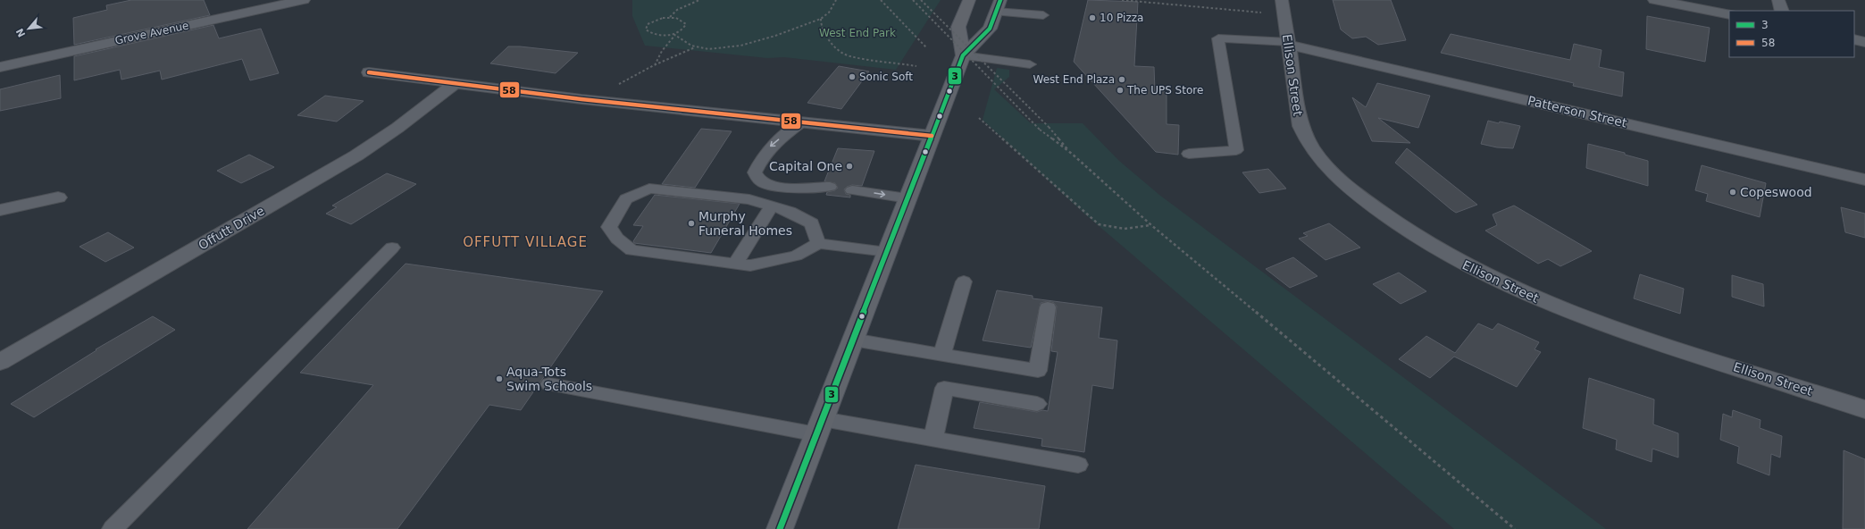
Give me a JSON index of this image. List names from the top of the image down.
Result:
{
  "streets": {
    "street": [
      "Grove Avenue",
      "Ellison Street",
      "Patterson Street",
      "Offutt Drive"
    ]
  },
  "crossings": [
    ["Ellison Street", "Patterson Street"]
  ],
  "districts": ["OFFUTT VILLAGE"],
  "parks": ["West End Park"],
  "places": [
    "10 Pizza",
    "Sonic Soft",
    "West End Plaza",
    "The UPS Store",
    "Capital One",
    "Copeswood",
    "Murphy Funeral Homes",
    "Aqua-Tots Swim Schools"
  ],
  "lines": ["transit line 3", "transit line 58"],
  "legend": ["3", "58"],
  "north": "bottom left"
}
